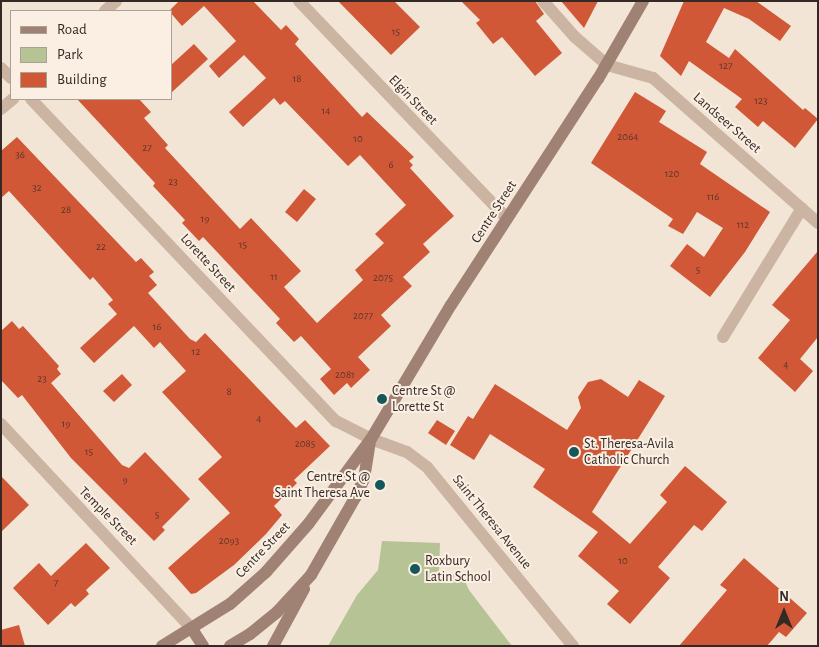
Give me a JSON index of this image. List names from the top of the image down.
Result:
{
  "streets": {
    "main road": ["Centre Street"],
    "street": [
      "Elgin Street",
      "Landseer Street",
      "Lorette Street",
      "Temple Street",
      "Saint Theresa Avenue"
    ]
  },
  "crossings": [
    ["Elgin Street", "Centre Street"],
    ["Landseer Street", "Centre Street"],
    ["Centre Street", "Lorette Street"],
    ["Centre Street", "Temple Street"],
    ["Centre Street", "Saint Theresa Avenue"],
    ["Lorette Street", "Saint Theresa Avenue"]
  ],
  "places": [
    "Centre St @ Lorette St",
    "St. Theresa-Avila Catholic Church",
    "Centre St @ Saint Theresa Ave",
    "Roxbury Latin School"
  ],
  "house_numbers": [
    "15",
    "127",
    "18",
    "123",
    "14",
    "2064",
    "10",
    "27",
    "36",
    "6",
    "120",
    "23",
    "32",
    "116",
    "28",
    "19",
    "112",
    "15",
    "22",
    "5",
    "11",
    "2075",
    "2077",
    "16",
    "12",
    "4",
    "2081",
    "23",
    "8",
    "4",
    "19",
    "2085",
    "15",
    "9",
    "5",
    "2093",
    "10",
    "7"
  ],
  "legend": ["Road", "Park", "Building"],
  "north": "top"
}
